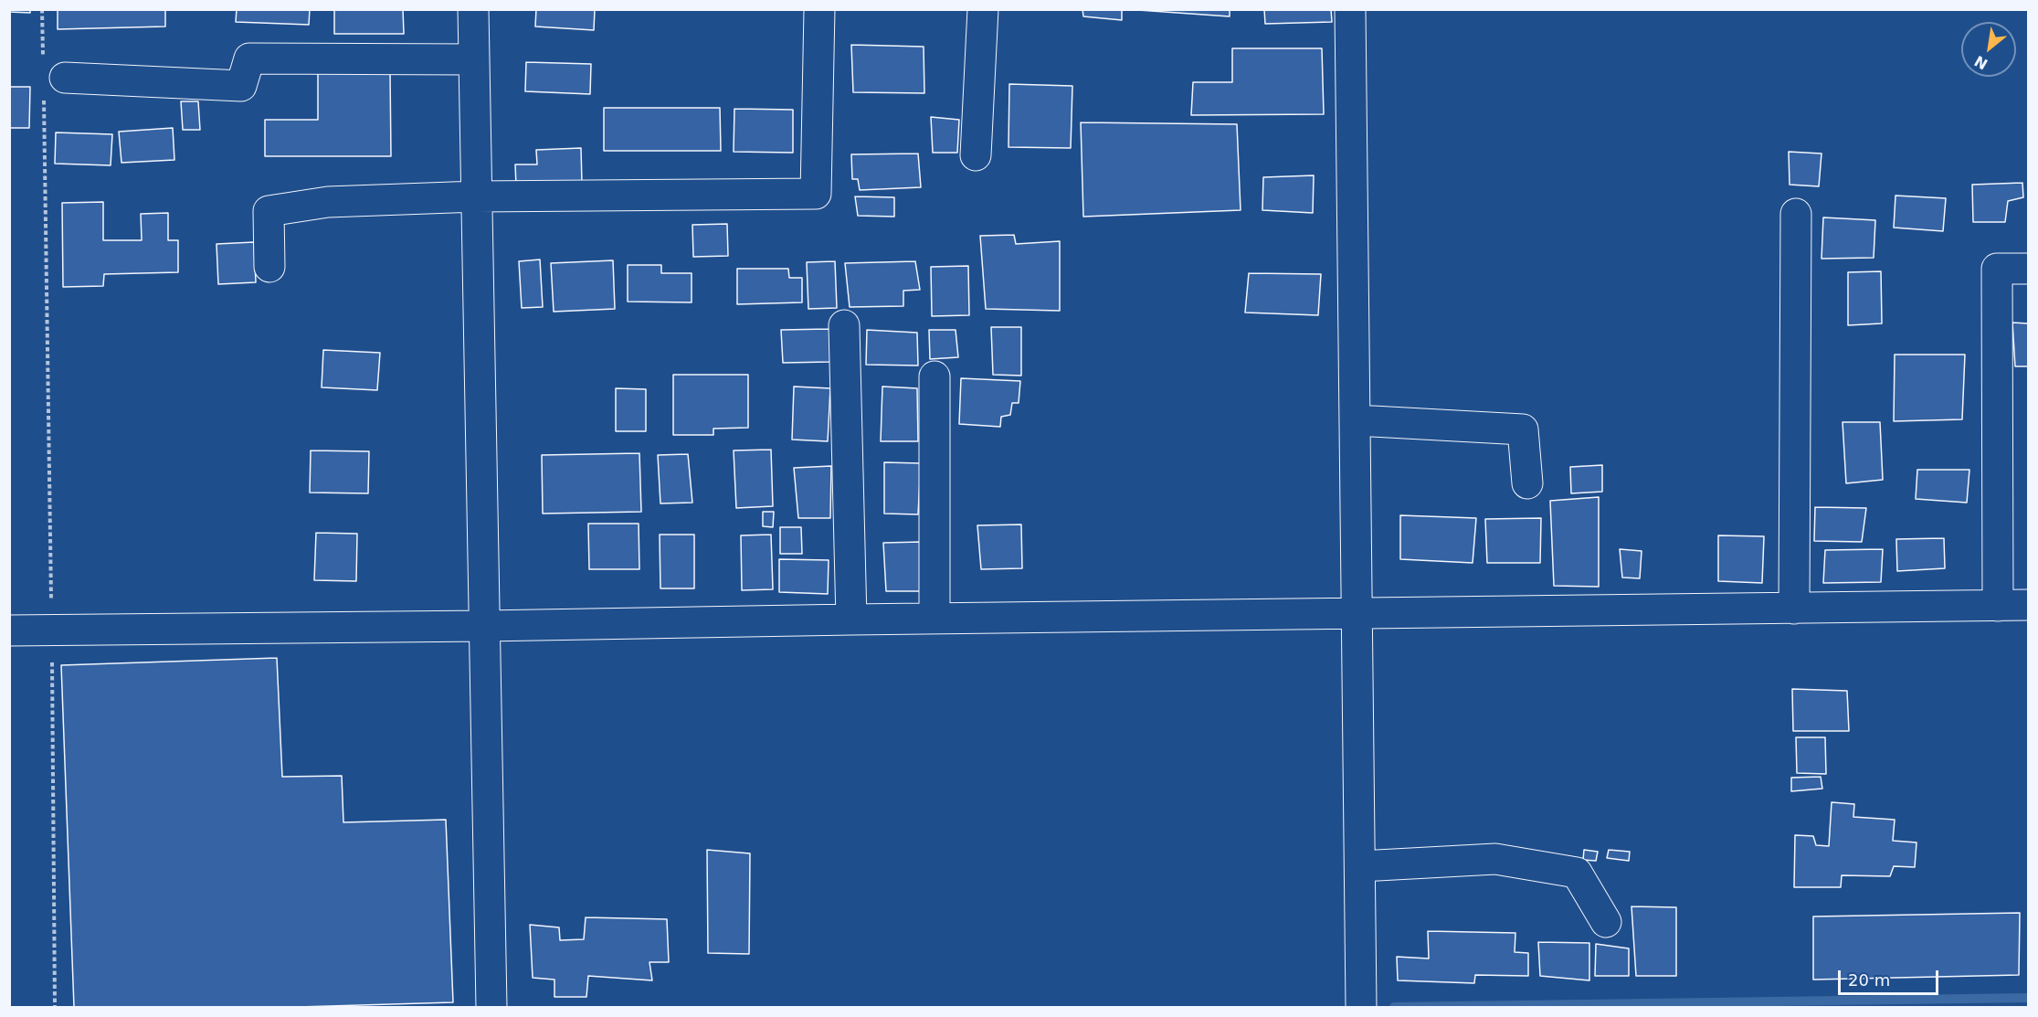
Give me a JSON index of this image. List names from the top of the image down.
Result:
{
  "scale_bar": "20 m",
  "north": "bottom left"
}
